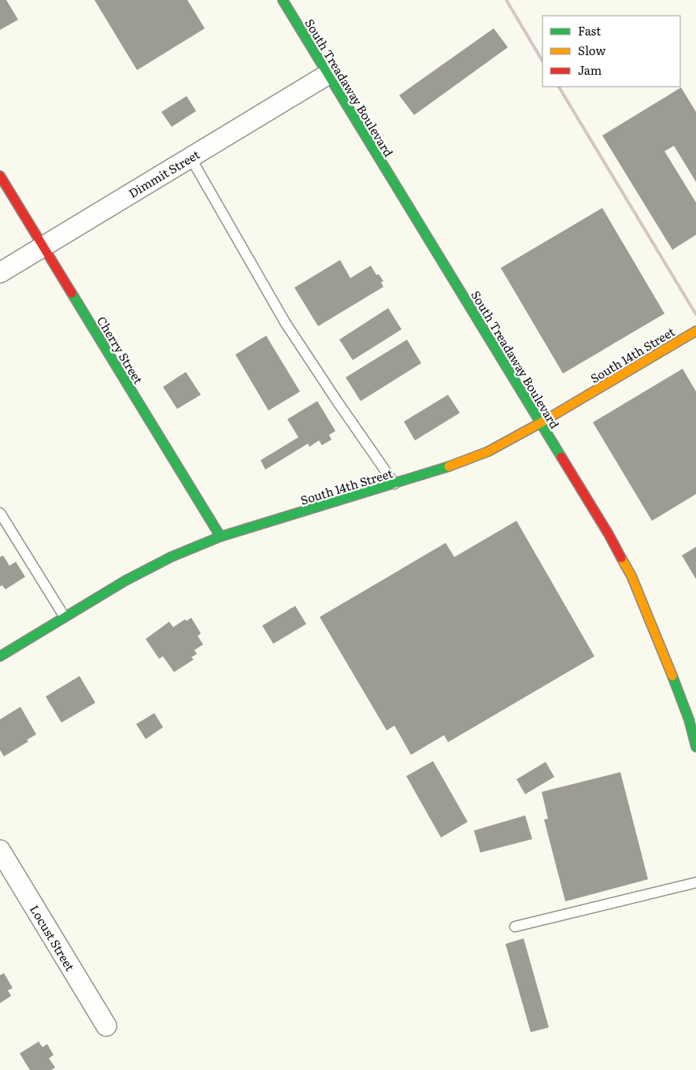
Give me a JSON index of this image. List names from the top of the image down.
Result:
{
  "streets": {
    "main road": ["South Treadaway Boulevard", "Cherry Street", "South 14th Street"],
    "street": ["Dimmit Street", "Locust Street"]
  },
  "crossings": [
    ["South Treadaway Boulevard", "Dimmit Street"],
    ["South Treadaway Boulevard", "South 14th Street"],
    ["Dimmit Street", "Cherry Street"],
    ["Cherry Street", "South 14th Street"]
  ],
  "legend": ["Fast", "Slow", "Jam"]
}
